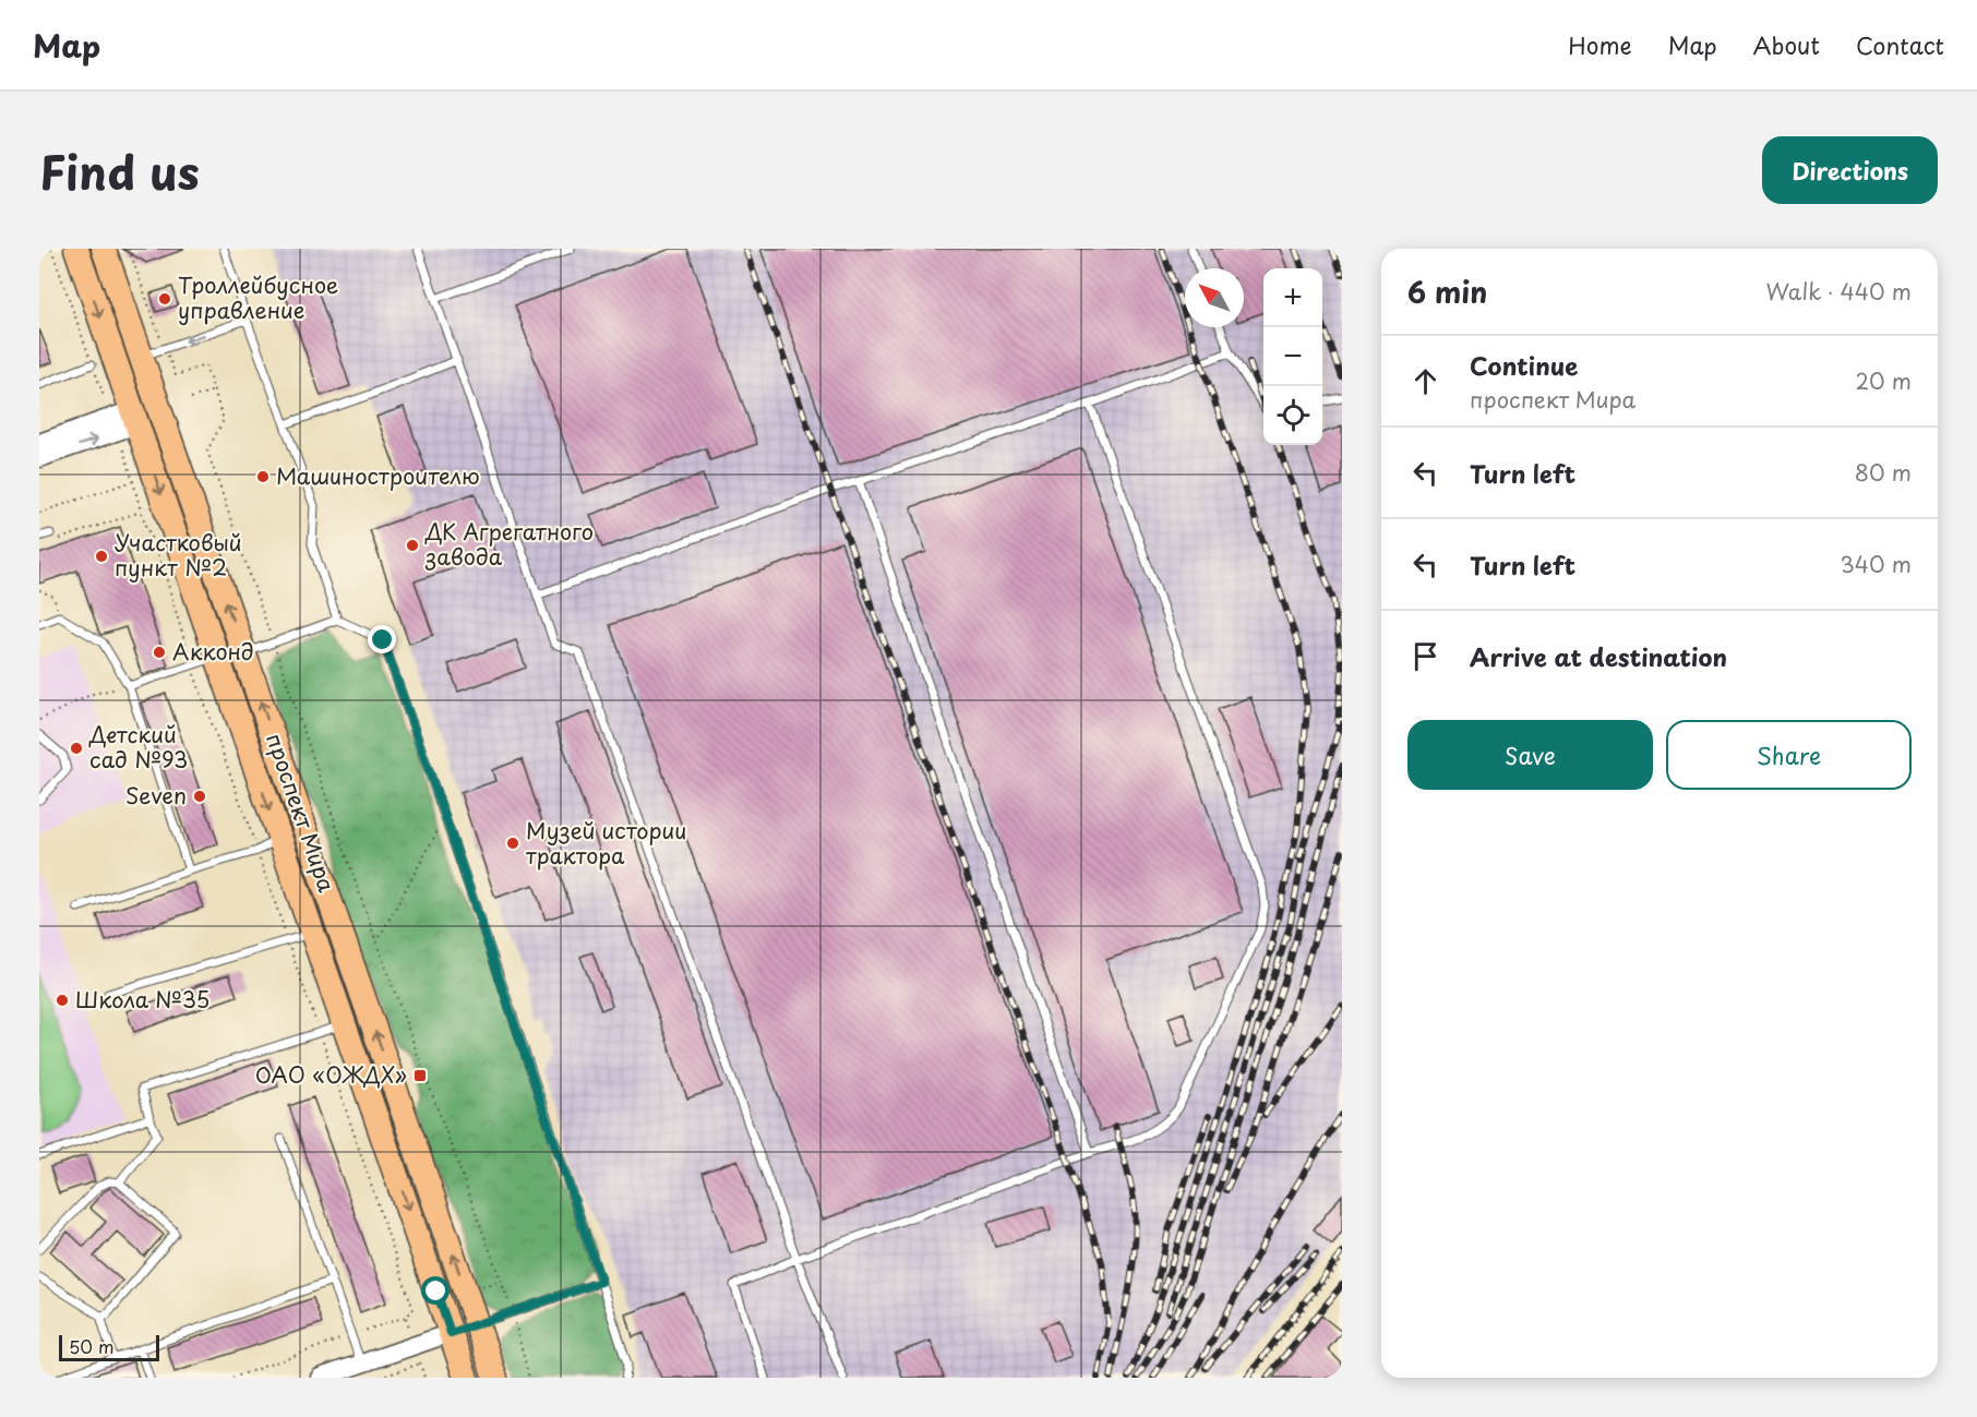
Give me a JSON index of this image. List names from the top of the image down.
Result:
{
  "streets": {
    "main road": ["проспект Мира"]
  },
  "places": {
    "other": [
      "Троллейбусное управление",
      "Машиностроителю",
      "ДК Агрегатного завода",
      "Участковый пункт №2",
      "Акконд",
      "Детский сад №93",
      "Seven",
      "Музей истории трактора",
      "Школа №35"
    ],
    "transit": ["ОАО «ОЖДХ»"]
  },
  "scale_bar": "50 m",
  "north": "top left",
  "page": {
    "header": "Map",
    "nav": [
      "Home",
      "Map",
      "About",
      "Contact"
    ],
    "title": "Find us",
    "buttons": [
      "Directions",
      ["Save", "Share"]
    ],
    "heading": ["6 min", "Walk · 440 m"],
    "map_buttons": ["+", "−"],
    "list": [
      ["Continue", "проспект Мира", "20 m"],
      ["Turn left", "80 m"],
      ["Turn left", "340 m"],
      "Arrive at destination"
    ],
    "scale": "50 m"
  }
}
